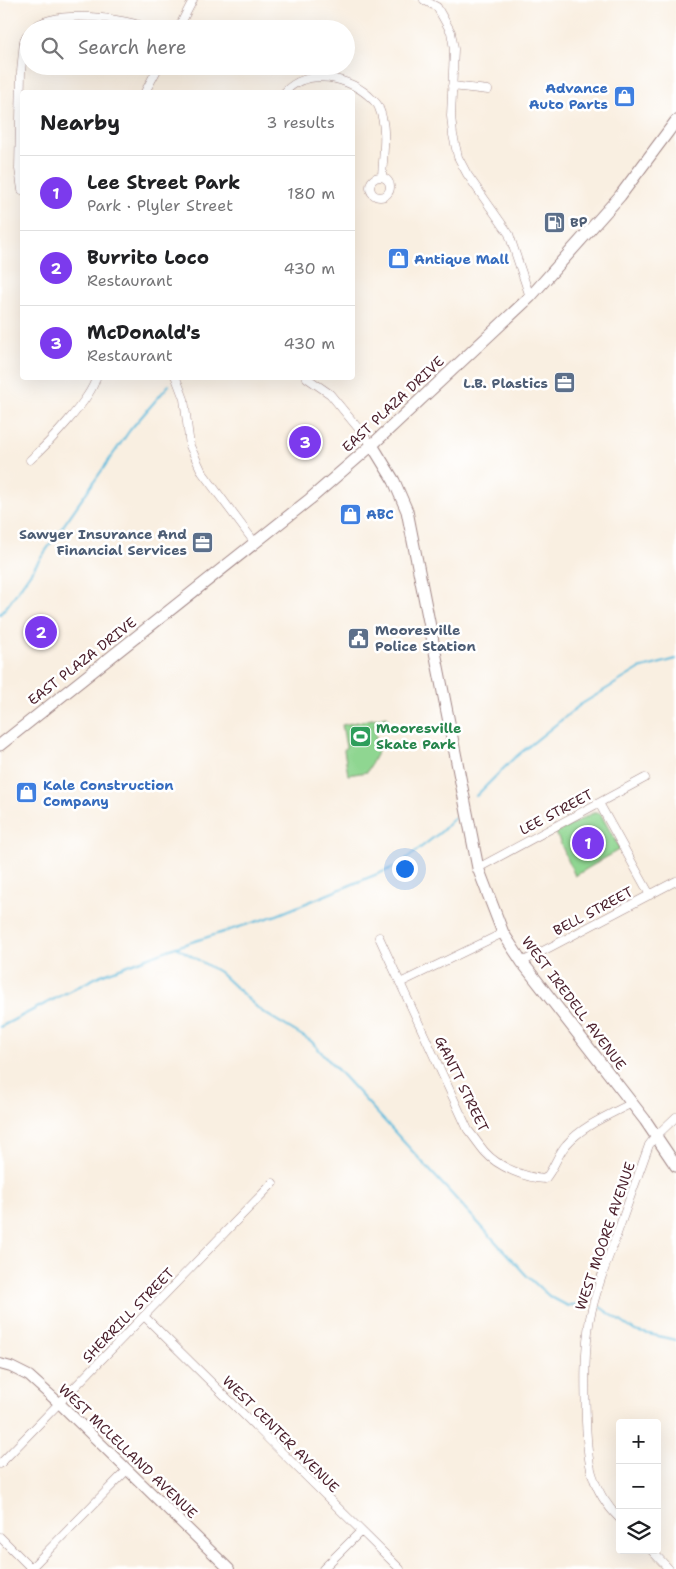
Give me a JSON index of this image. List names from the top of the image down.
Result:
{
  "streets": {
    "main road": ["EAST PLAZA DRIVE", "WEST IREDELL AVENUE"],
    "street": [
      "LEE STREET",
      "BELL STREET",
      "GANTT STREET",
      "WEST MOORE AVENUE",
      "SHERRILL STREET",
      "WEST CENTER AVENUE",
      "WEST MCLELLAND AVENUE"
    ]
  },
  "crossings": [
    ["EAST PLAZA DRIVE", "WEST IREDELL AVENUE"],
    ["LEE STREET", "WEST IREDELL AVENUE"],
    ["BELL STREET", "WEST IREDELL AVENUE"],
    ["WEST IREDELL AVENUE", "GANTT STREET"],
    ["WEST IREDELL AVENUE", "WEST MOORE AVENUE"],
    ["SHERRILL STREET", "WEST CENTER AVENUE"],
    ["SHERRILL STREET", "WEST MCLELLAND AVENUE"]
  ],
  "places": {
    "shop": [
      "Advance Auto Parts",
      "Antique Mall",
      "ABC",
      "Kale Construction Company"
    ],
    "fuel station": ["BP"],
    "office": ["L.B. Plastics", "Sawyer Insurance And Financial Services"],
    "public building": ["Mooresville Police Station"],
    "sports": ["Mooresville Skate Park"]
  },
  "page": {
    "search": "Search here",
    "heading": ["Nearby", "3 results"],
    "list": [
      {
        "mark": "1",
        "name": "Lee Street Park",
        "note": "Park · Plyler Street",
        "value": "180 m"
      },
      {
        "mark": "2",
        "name": "Burrito Loco",
        "note": "Restaurant",
        "value": "430 m"
      },
      {
        "mark": "3",
        "name": "McDonald's",
        "note": "Restaurant",
        "value": "430 m"
      }
    ],
    "pins": ["3", "2", "1"],
    "map_buttons": ["+", "−"]
  }
}
